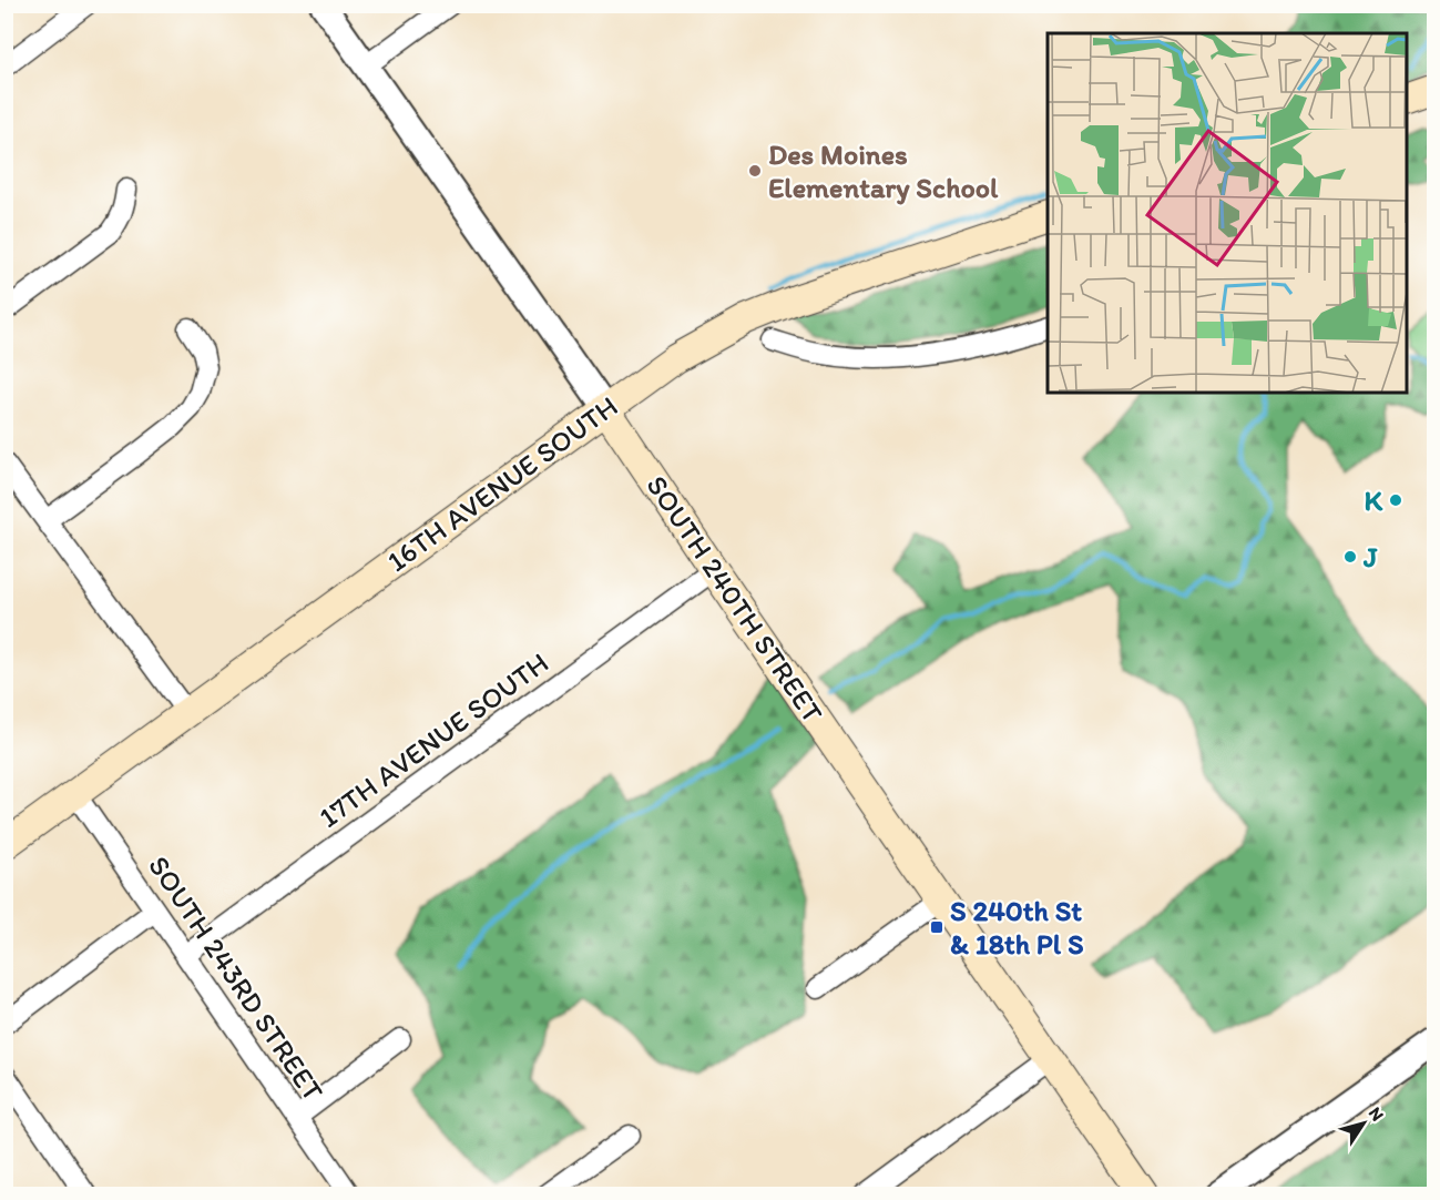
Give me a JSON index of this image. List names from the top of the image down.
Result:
{
  "streets": {
    "main road": ["16TH AVENUE SOUTH", "SOUTH 240TH STREET"],
    "street": ["17TH AVENUE SOUTH", "SOUTH 243RD STREET"]
  },
  "crossings": [
    ["16TH AVENUE SOUTH", "SOUTH 240TH STREET"],
    ["16TH AVENUE SOUTH", "SOUTH 243RD STREET"],
    ["SOUTH 240TH STREET", "17TH AVENUE SOUTH"],
    ["17TH AVENUE SOUTH", "SOUTH 243RD STREET"]
  ],
  "places": {
    "other": ["Des Moines Elementary School", "K", "J"],
    "transit": ["S 240th St & 18th Pl S"]
  },
  "north": "top right"
}
